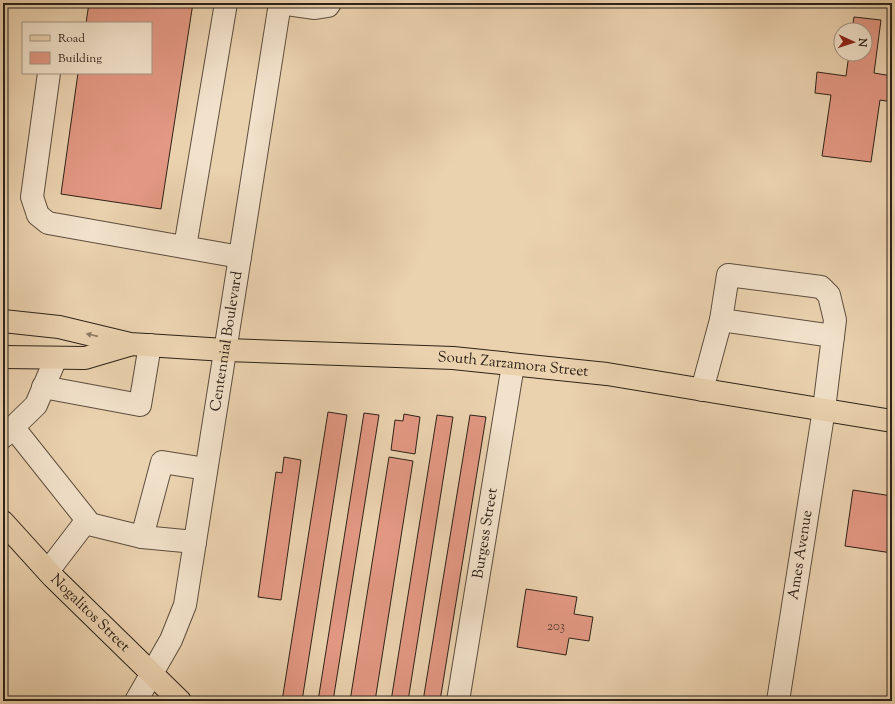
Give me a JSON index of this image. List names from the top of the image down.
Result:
{
  "streets": {
    "main road": ["South Zarzamora Street", "Nogalitos Street"],
    "street": ["Centennial Boulevard", "Burgess Street", "Ames Avenue"]
  },
  "crossings": [
    ["Centennial Boulevard", "South Zarzamora Street"],
    ["Centennial Boulevard", "Nogalitos Street"],
    ["South Zarzamora Street", "Burgess Street"],
    ["South Zarzamora Street", "Ames Avenue"]
  ],
  "house_numbers": ["203"],
  "legend": ["Road", "Building"],
  "north": "right"
}
